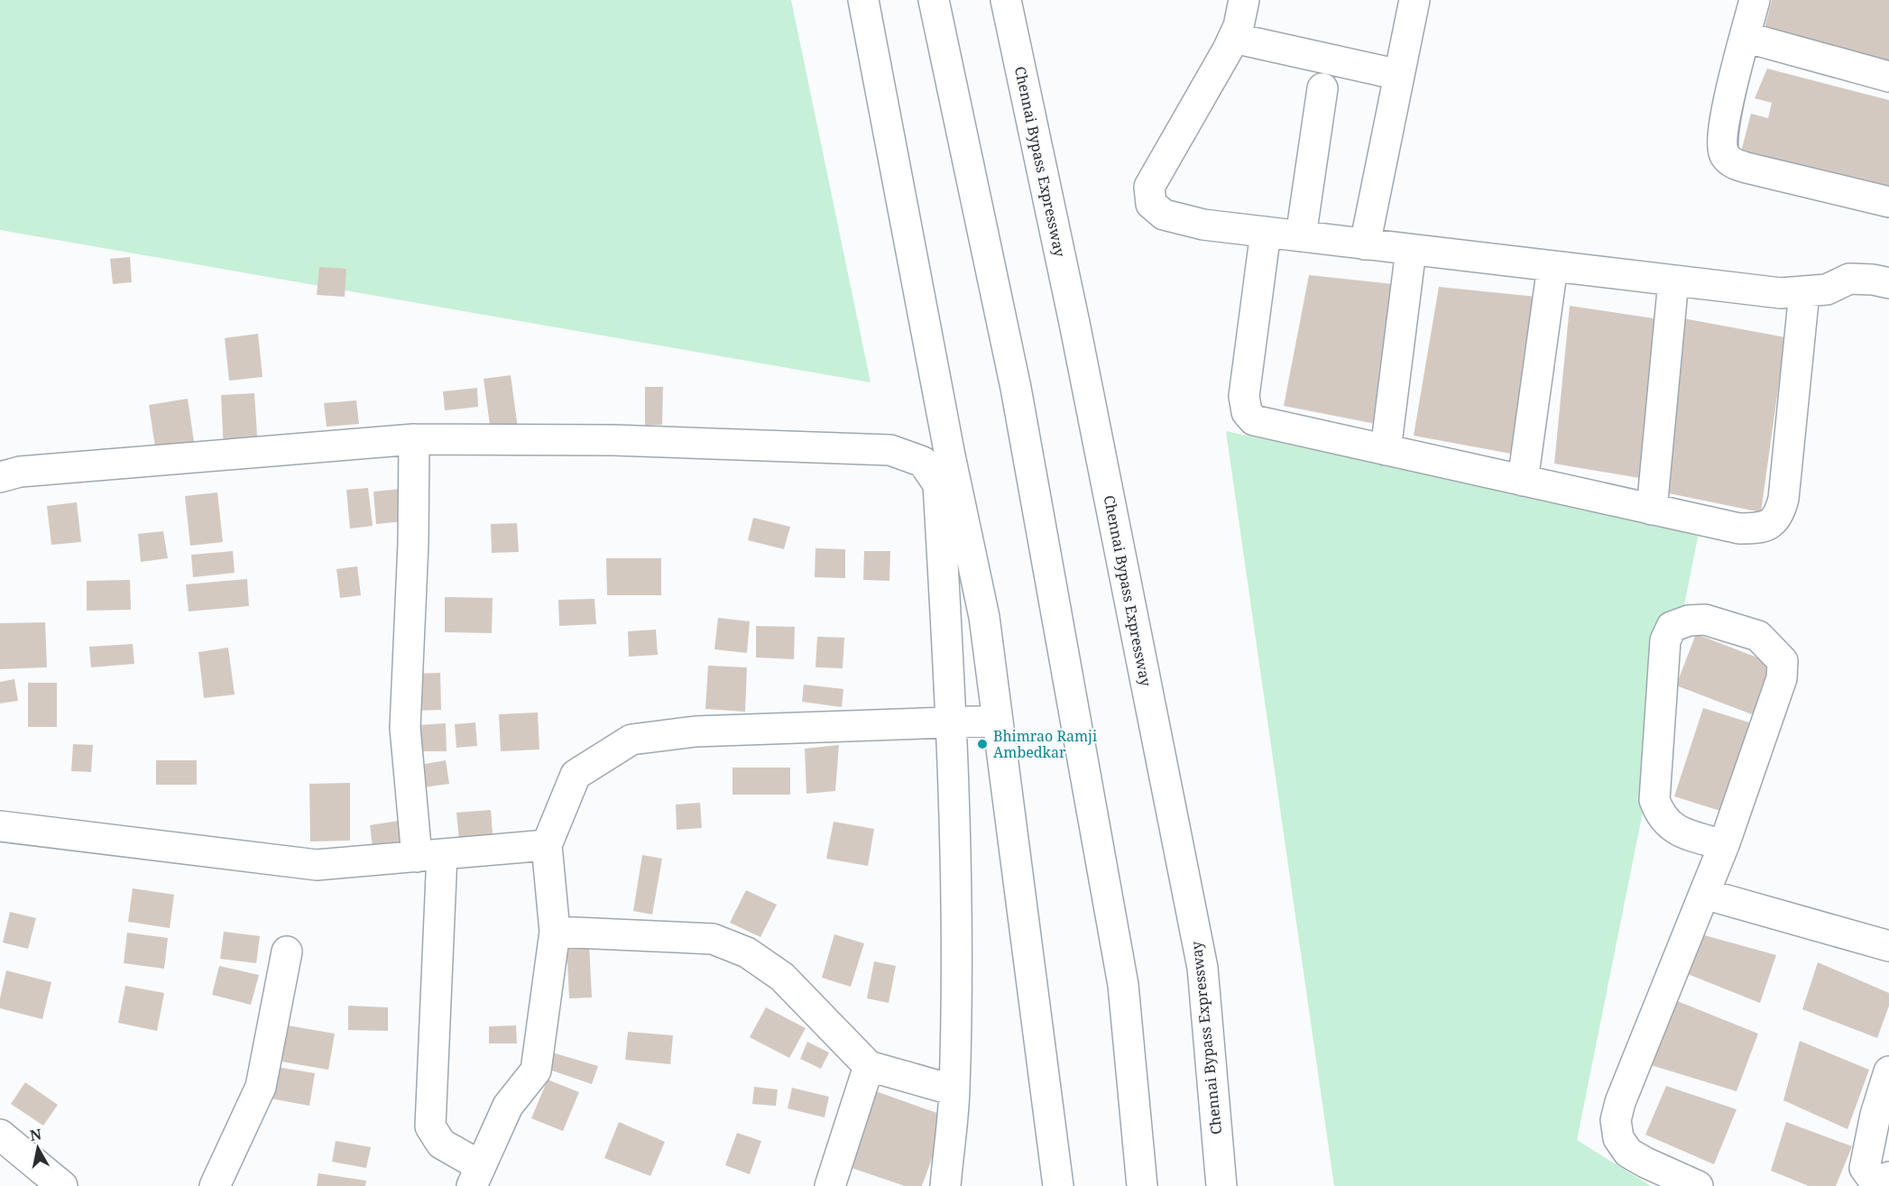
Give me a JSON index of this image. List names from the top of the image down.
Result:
{
  "streets": {
    "main road": ["Chennai Bypass Expressway"]
  },
  "places": ["Bhimrao Ramji Ambedkar"],
  "north": "top"
}
